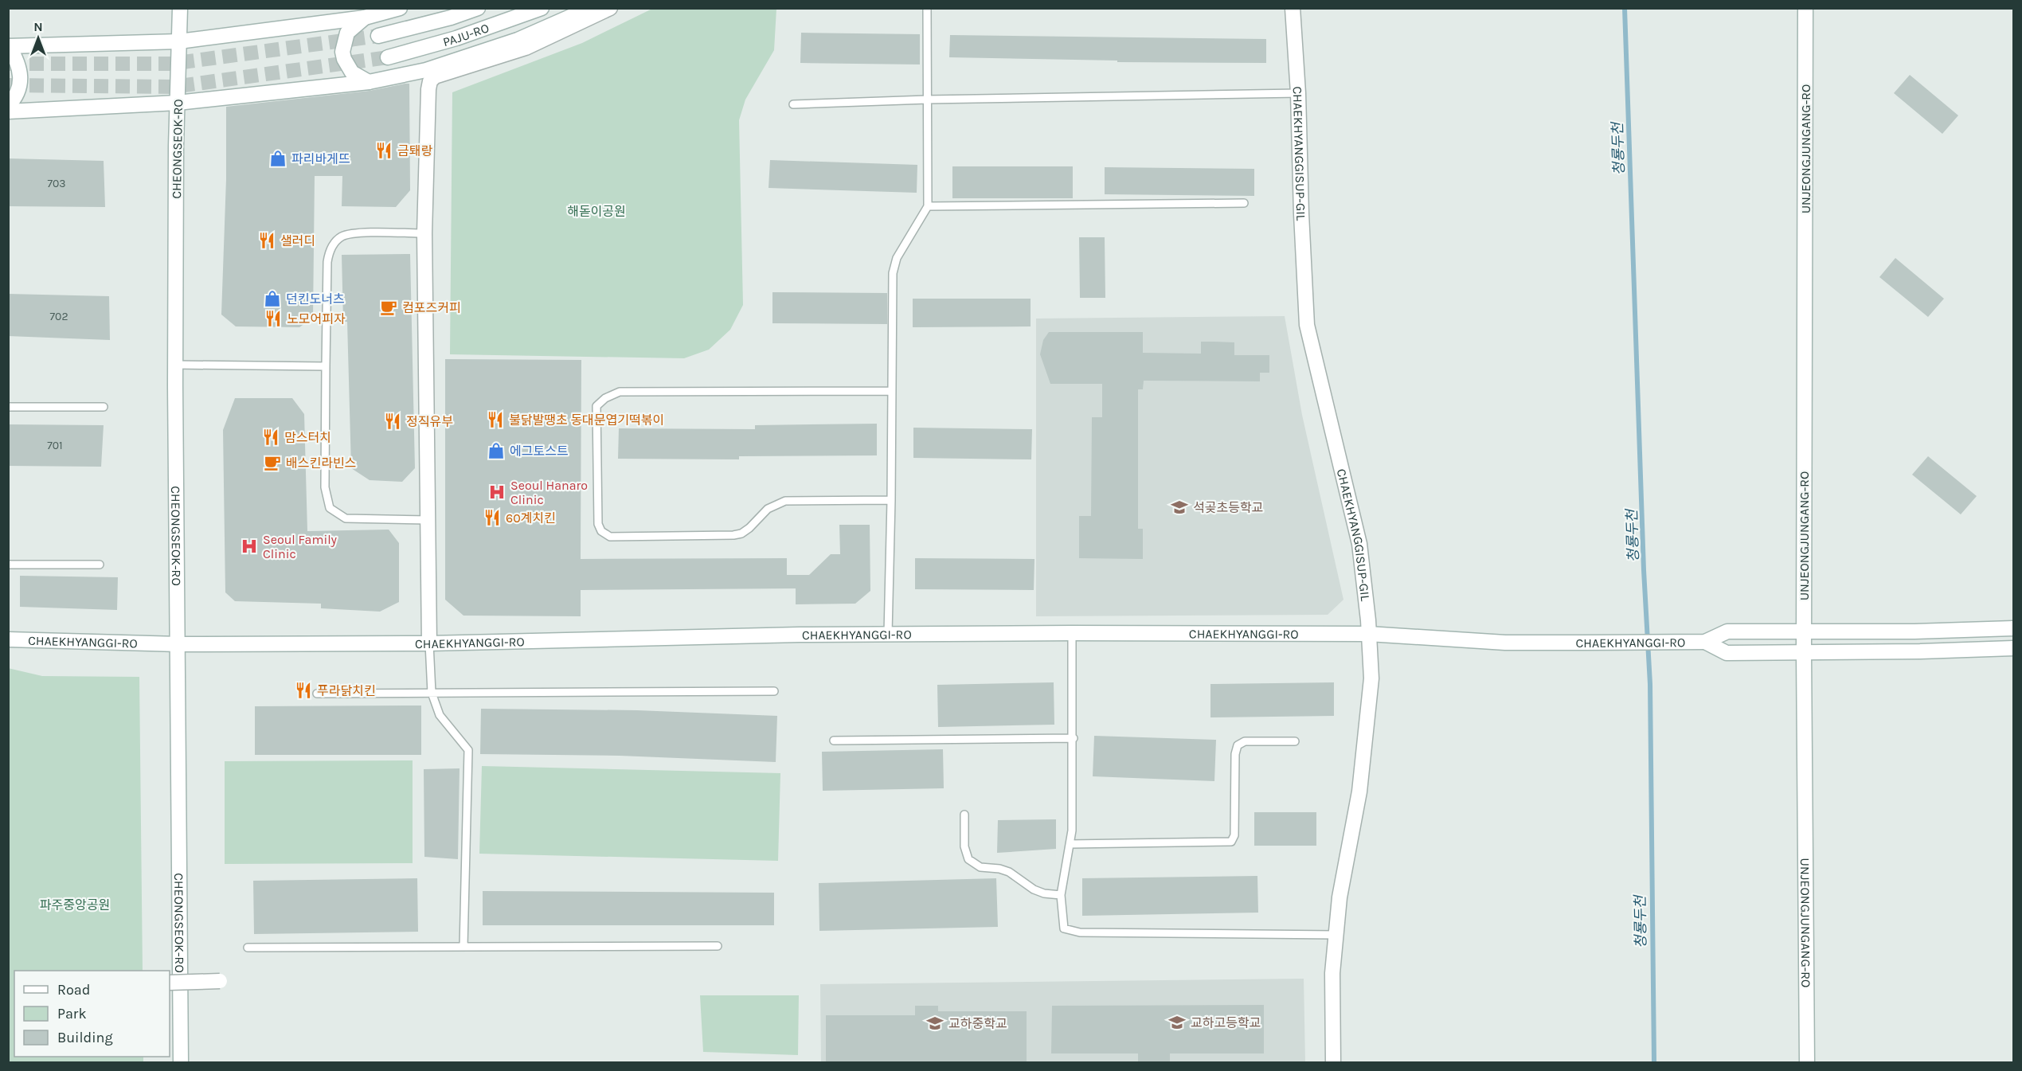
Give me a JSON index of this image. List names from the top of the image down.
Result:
{
  "streets": {
    "street": [
      "PAJU-RO",
      "CHEONGSEOK-RO",
      "UNJEONGJUNGANG-RO",
      "CHAEKHYANGGISUP-GIL",
      "CHAEKHYANGGI-RO"
    ]
  },
  "crossings": [
    ["CHEONGSEOK-RO", "CHAEKHYANGGI-RO"],
    ["UNJEONGJUNGANG-RO", "CHAEKHYANGGI-RO"],
    ["CHAEKHYANGGISUP-GIL", "CHAEKHYANGGI-RO"]
  ],
  "water": ["청룡두천"],
  "parks": ["해돋이공원", "파주중앙공원"],
  "places": {
    "restaurant": [
      "금퇘랑",
      "샐러디",
      "노모어피자",
      "불닭발땡초 동대문엽기떡볶이",
      "정직유부",
      "맘스터치",
      "60계치킨",
      "푸라닭치킨"
    ],
    "shop": ["파리바게뜨", "던킨도너츠", "에그토스트"],
    "cafe": ["컴포즈커피", "배스킨라빈스"],
    "hospital": ["Seoul Hanaro Clinic", "Seoul Family Clinic"],
    "school or university": ["석곶초등학교", "교하고등학교", "교하중학교"]
  },
  "house_numbers": ["703", "702", "701"],
  "legend": ["Road", "Park", "Building"],
  "north": "top"
}
